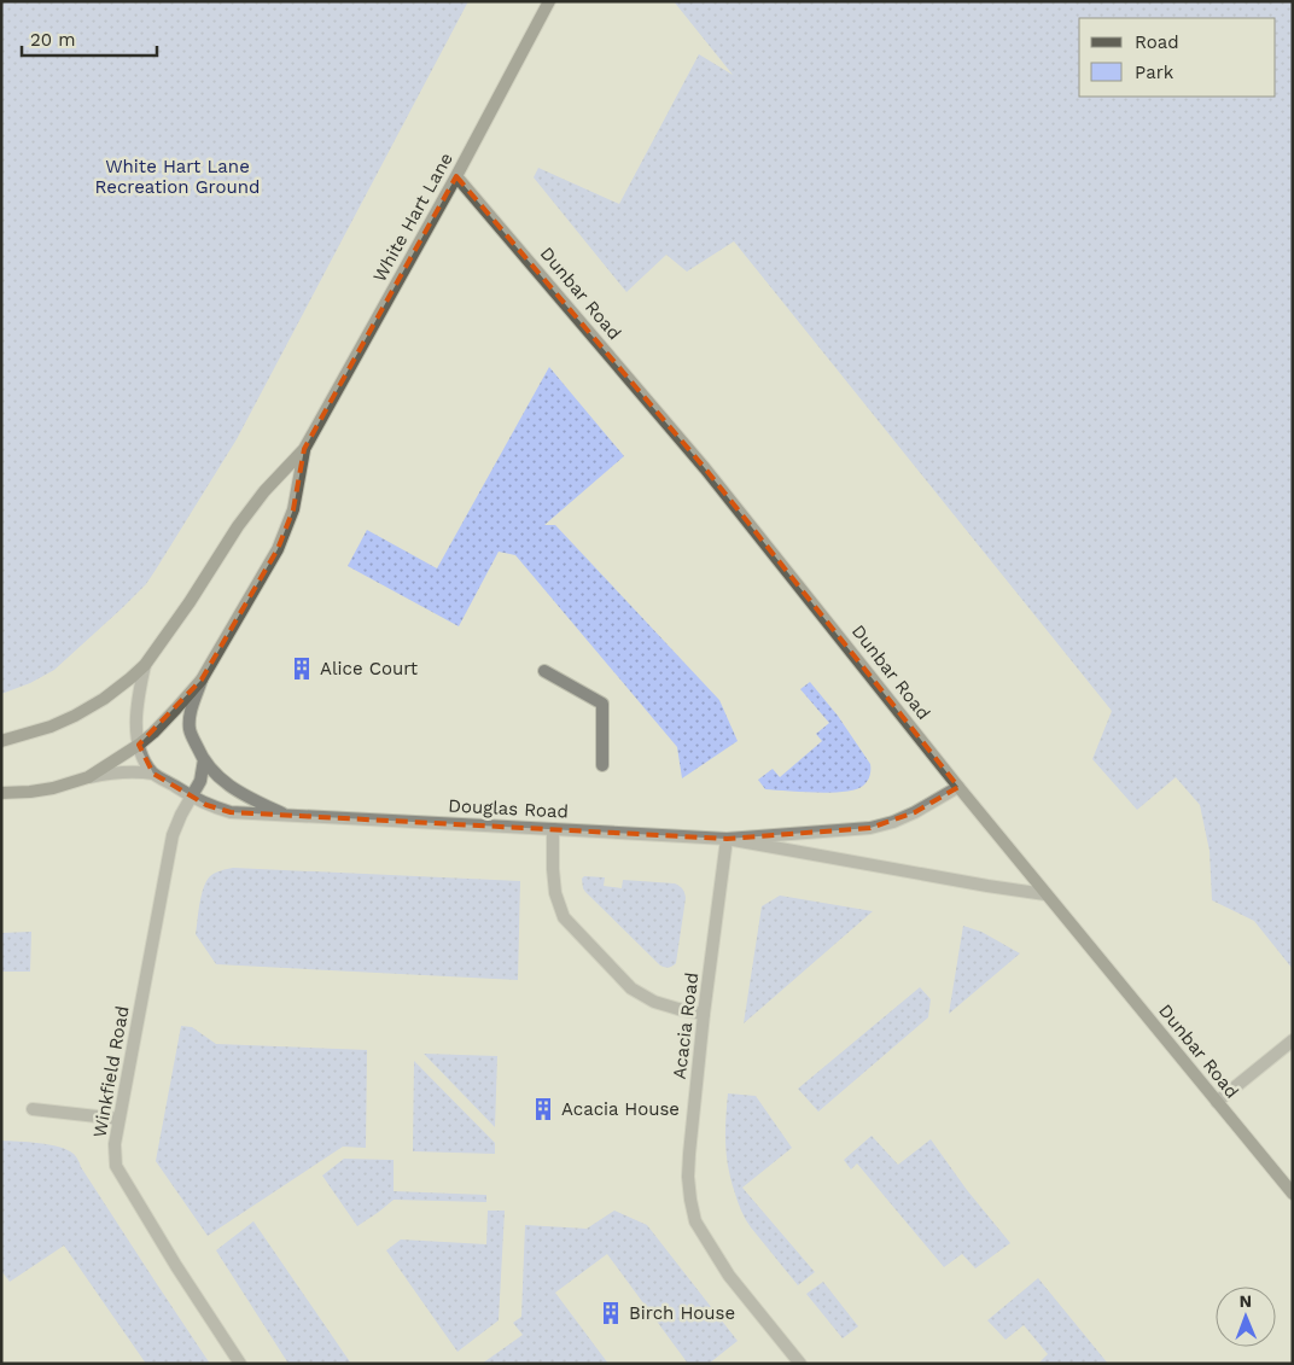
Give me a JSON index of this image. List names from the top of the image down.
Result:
{
  "streets": {
    "street": [
      "White Hart Lane",
      "Dunbar Road",
      "Douglas Road",
      "Acacia Road",
      "Winkfield Road"
    ]
  },
  "crossings": [
    ["White Hart Lane", "Dunbar Road"],
    ["White Hart Lane", "Douglas Road"],
    ["Dunbar Road", "Douglas Road"],
    ["Douglas Road", "Acacia Road"],
    ["Douglas Road", "Winkfield Road"]
  ],
  "parks": ["White Hart Lane Recreation Ground"],
  "places": {
    "building": ["Alice Court", "Acacia House", "Birch House"]
  },
  "legend": ["Road", "Park"],
  "scale_bar": "20 m",
  "north": "top"
}
